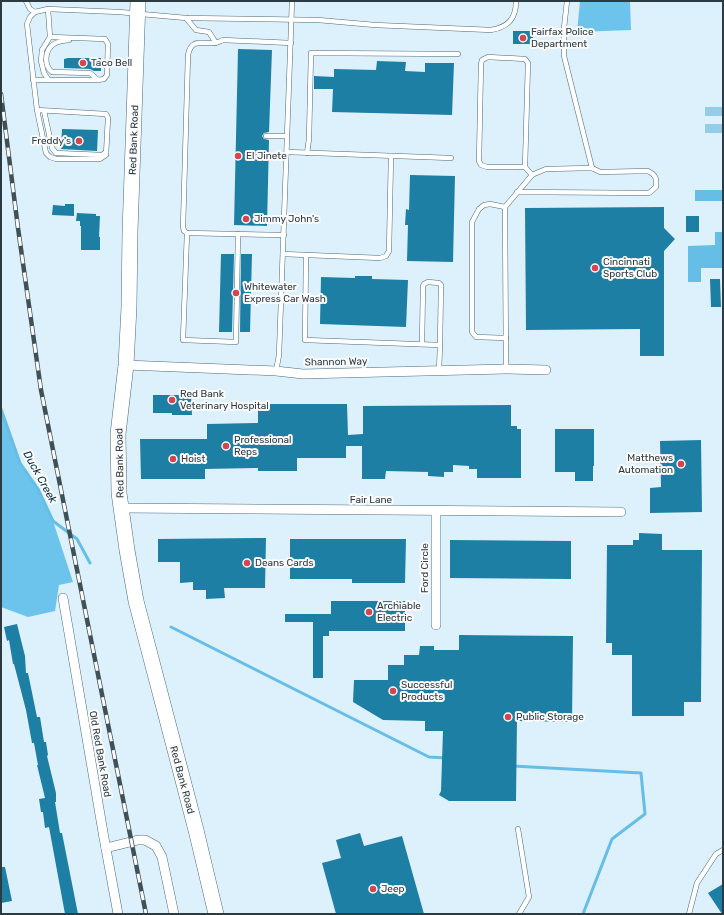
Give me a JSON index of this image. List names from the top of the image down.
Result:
{
  "streets": {
    "highway": ["Red Bank Road"],
    "street": [
      "Shannon Way",
      "Fair Lane",
      "Ford Circle",
      "Old Red Bank Road"
    ]
  },
  "crossings": [
    ["Red Bank Road", "Shannon Way"],
    ["Red Bank Road", "Fair Lane"],
    ["Fair Lane", "Ford Circle"]
  ],
  "water": ["Duck Creek"],
  "places": [
    "Fairfax Police Department",
    "Taco Bell",
    "Freddy's",
    "El Jinete",
    "Jimmy John's",
    "Cincinnati Sports Club",
    "Whitewater Express Car Wash",
    "Red Bank Veterinary Hospital",
    "Professional Reps",
    "Hoist",
    "Matthews Automation",
    "Deans Cards",
    "Archiable Electric",
    "Successful Products",
    "Public Storage",
    "Jeep"
  ]
}
